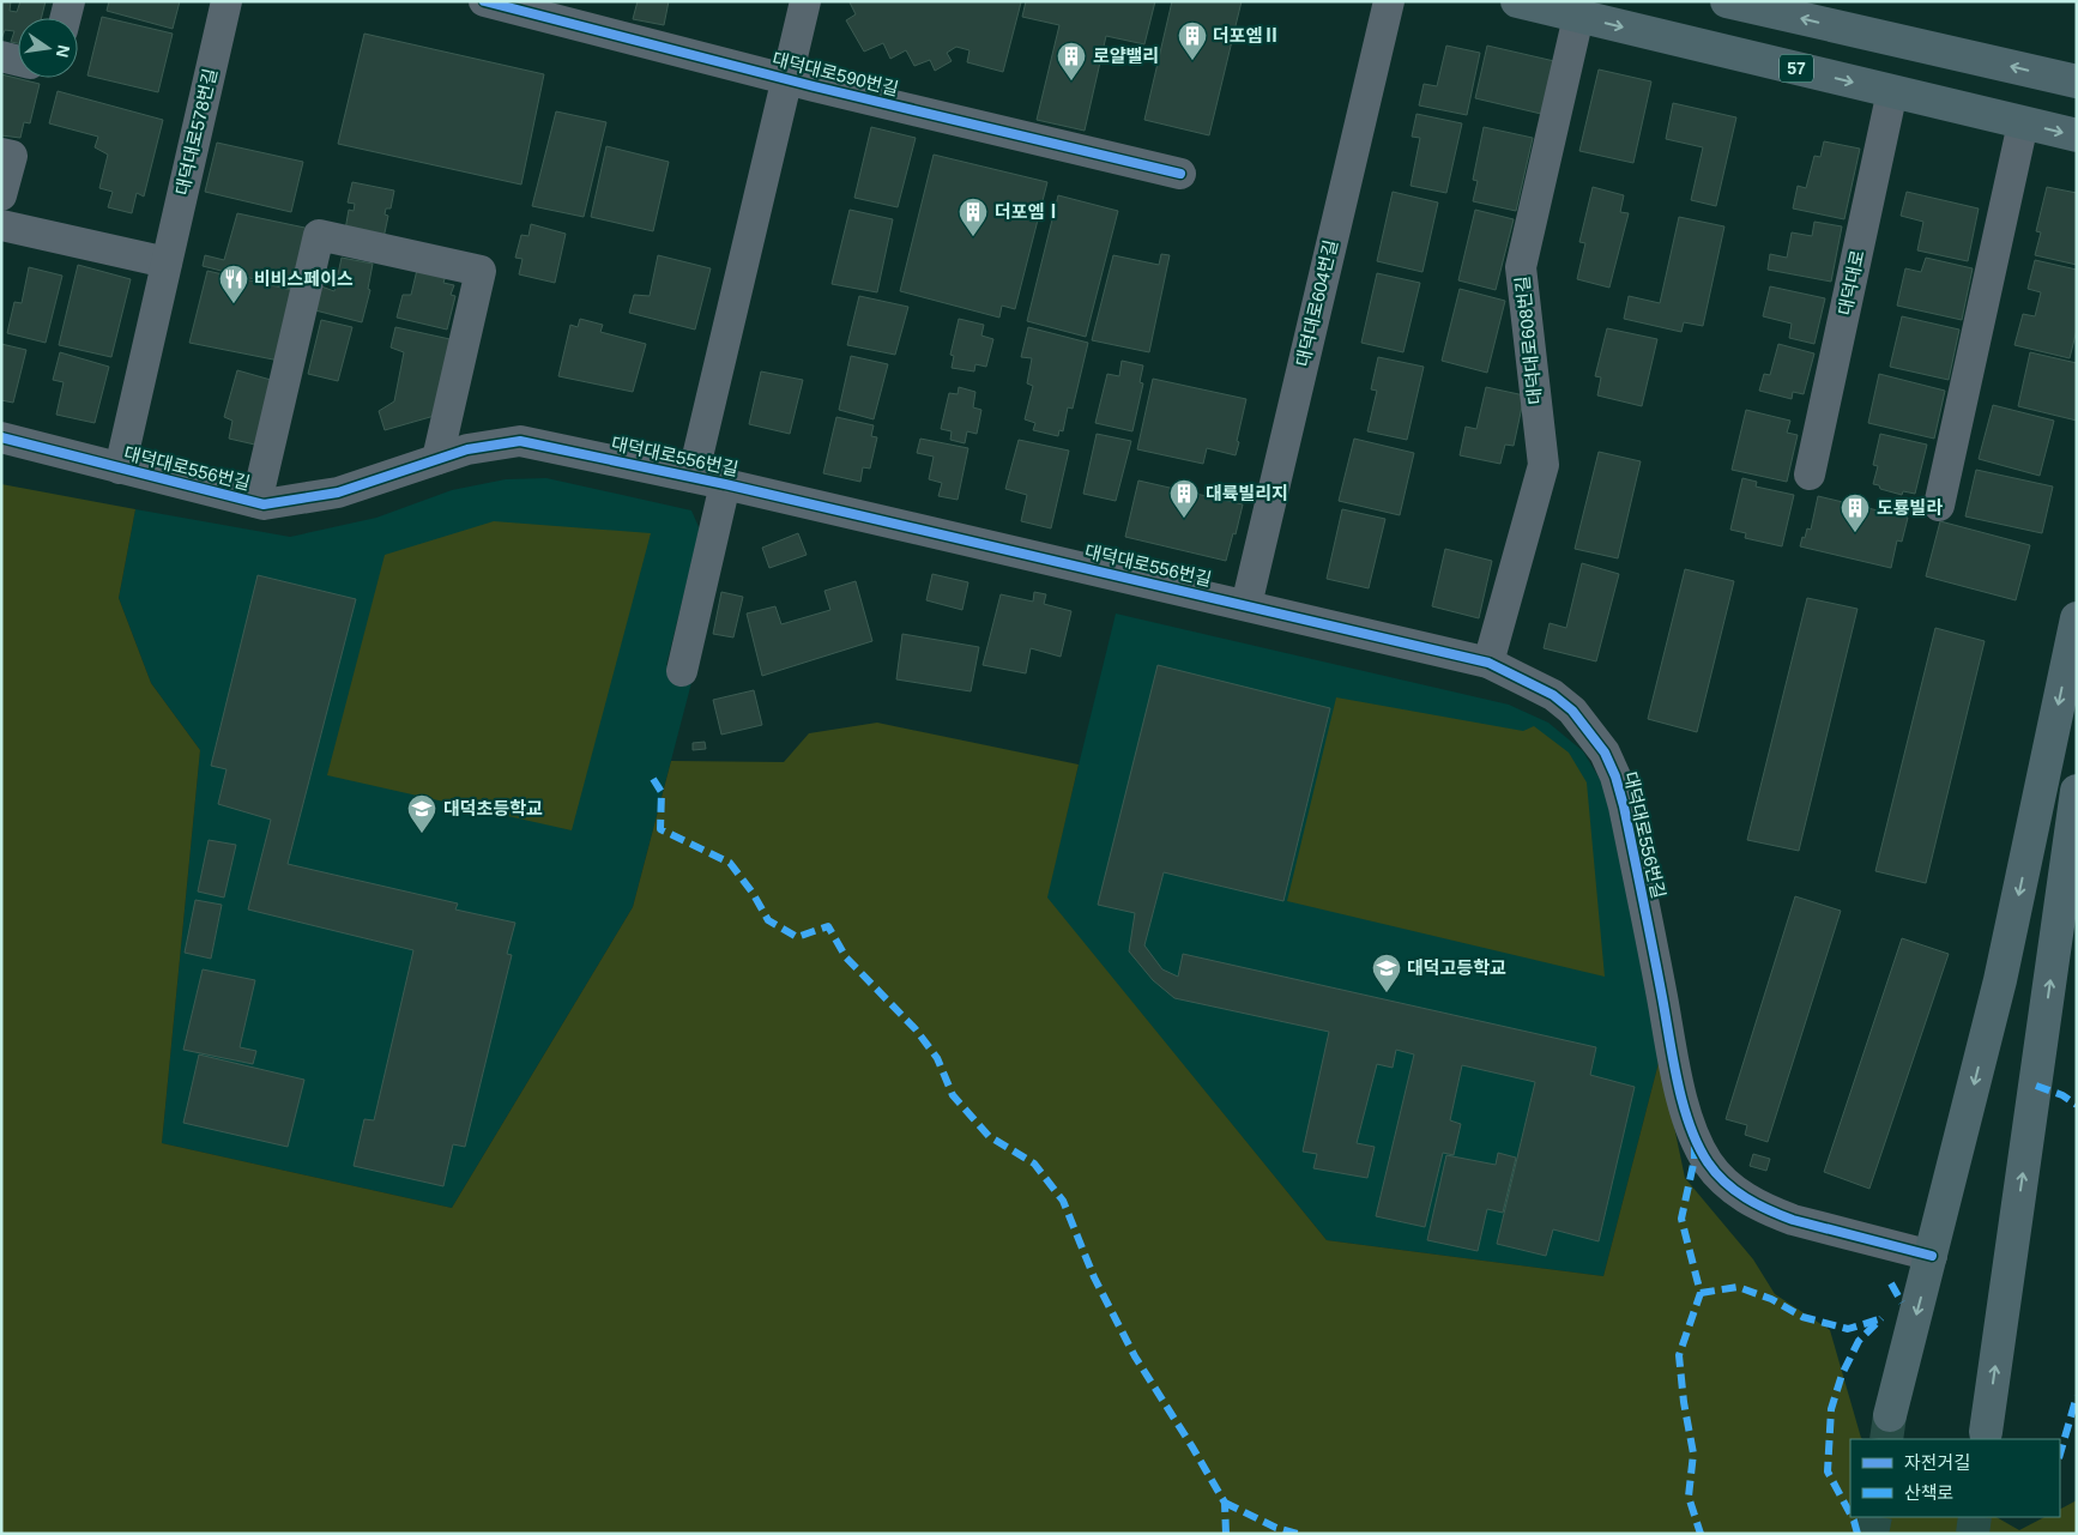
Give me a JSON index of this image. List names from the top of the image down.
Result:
{
  "streets": {
    "main road": ["57"],
    "street": [
      "대덕대로590번길",
      "대덕대로578번길",
      "대덕대로",
      "대덕대로604번길",
      "대덕대로608번길",
      "대덕대로556번길"
    ]
  },
  "crossings": [
    ["57", "대덕대로"],
    ["57", "대덕대로608번길"],
    ["대덕대로590번길", "대덕대로556번길"],
    ["대덕대로578번길", "대덕대로556번길"],
    ["대덕대로604번길", "대덕대로556번길"],
    ["대덕대로608번길", "대덕대로556번길"]
  ],
  "places": {
    "building": [
      "더포엠Ⅱ",
      "로얄밸리",
      "더포엠Ⅰ",
      "대륙빌리지",
      "도룡빌라"
    ],
    "restaurant": ["비비스페이스"],
    "school or university": ["대덕초등학교", "대덕고등학교"]
  },
  "legend": ["자전거길", "산책로"],
  "north": "right"
}
